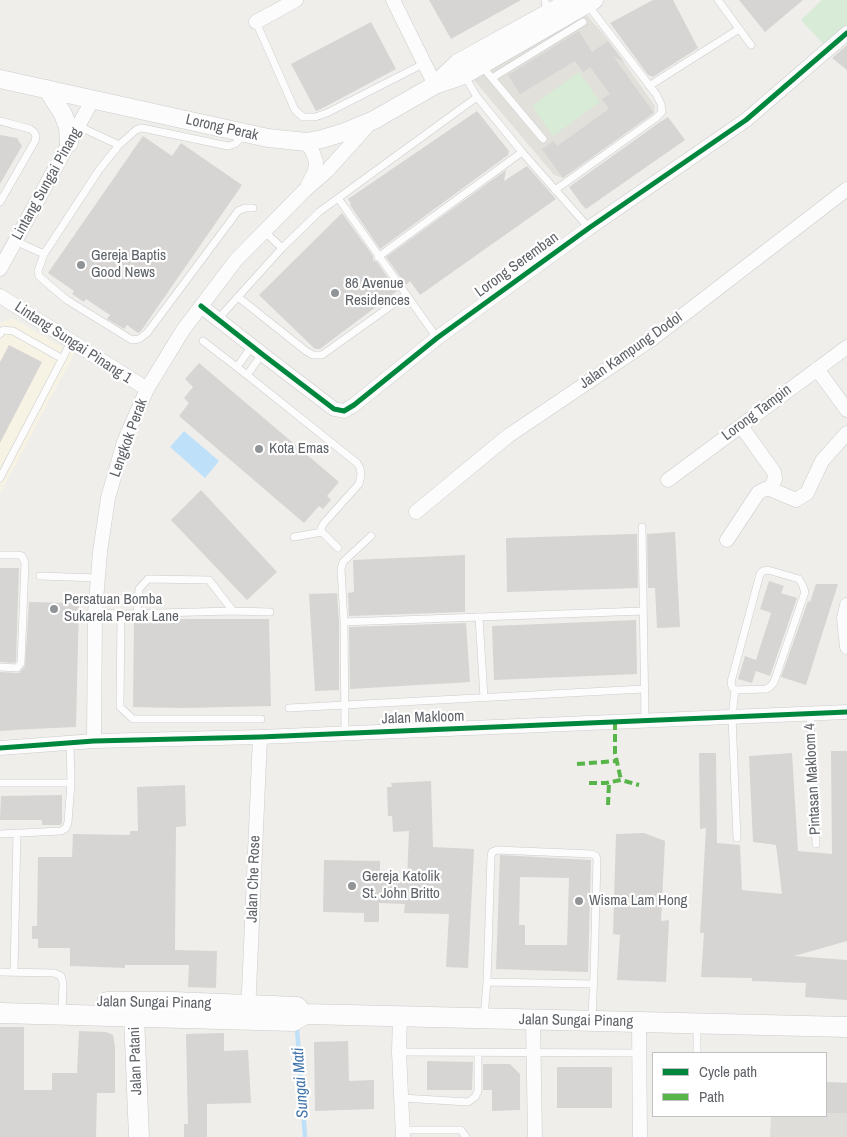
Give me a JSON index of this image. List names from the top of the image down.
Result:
{
  "streets": {
    "main road": ["Jalan Sungai Pinang", "Jalan Patani"],
    "street": [
      "Lorong Perak",
      "Lintang Sungai Pinang",
      "Lorong Seremban",
      "Lintang Sungai Pinang 1",
      "Jalan Kampung Dodol",
      "Lorong Tampin",
      "Lengkok Perak",
      "Jalan Makloom",
      "Jalan Che Rose"
    ],
    "lane": ["Pintasan Makloom 4"]
  },
  "crossings": [
    ["Lorong Perak", "Lintang Sungai Pinang"],
    ["Lorong Perak", "Lengkok Perak"],
    ["Lorong Seremban", "Lengkok Perak"],
    ["Lintang Sungai Pinang 1", "Lengkok Perak"],
    ["Lengkok Perak", "Jalan Makloom"],
    ["Jalan Makloom", "Pintasan Makloom 4"],
    ["Jalan Makloom", "Jalan Che Rose"],
    ["Jalan Che Rose", "Jalan Sungai Pinang"],
    ["Jalan Sungai Pinang", "Jalan Patani"]
  ],
  "water": ["Sungai Mati"],
  "places": [
    "Gereja Baptis Good News",
    "86 Avenue Residences",
    "Kota Emas",
    "Persatuan Bomba Sukarela Perak Lane",
    "Gereja Katolik St. John Britto",
    "Wisma Lam Hong"
  ],
  "legend": ["Cycle path", "Path"]
}
